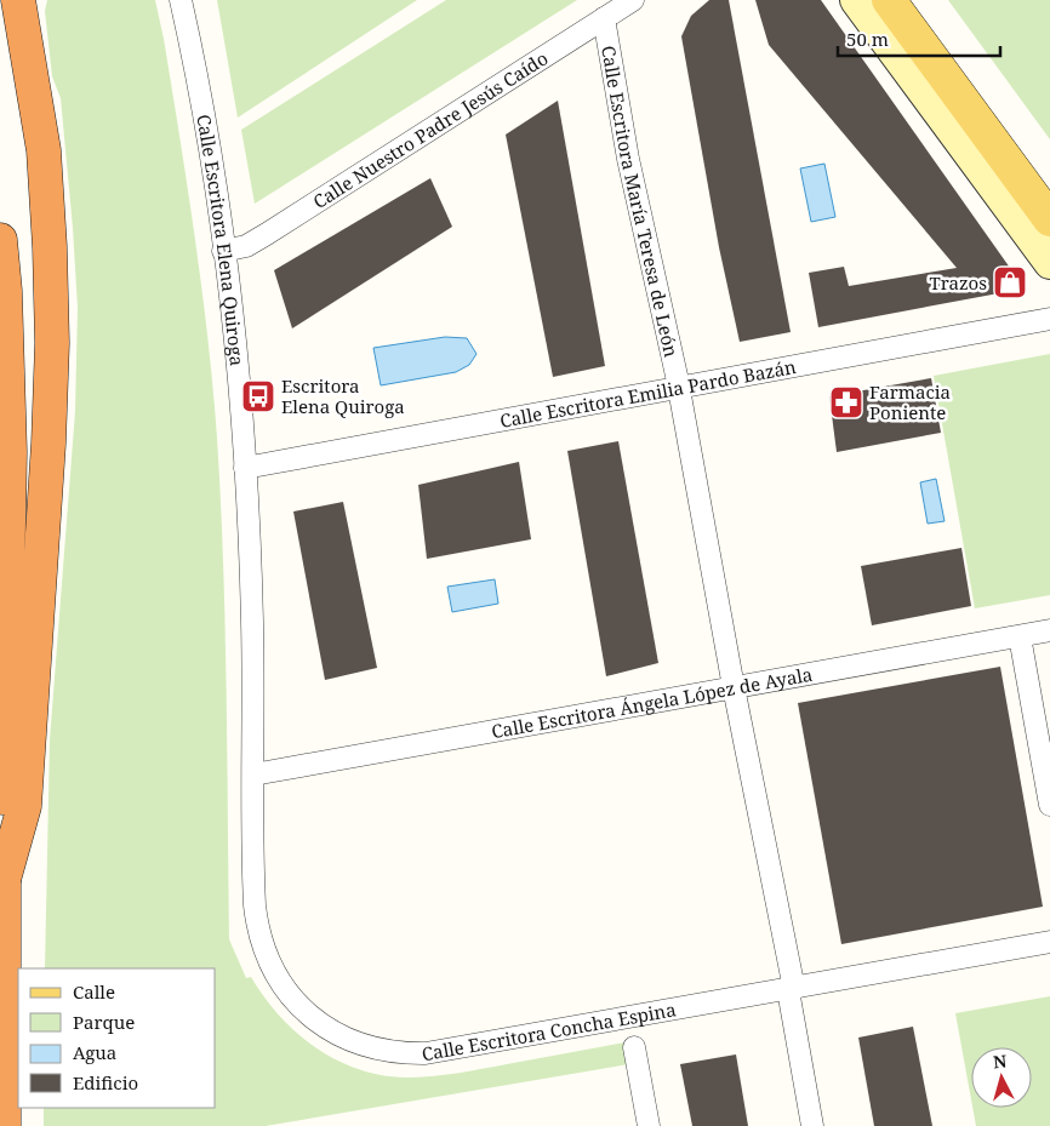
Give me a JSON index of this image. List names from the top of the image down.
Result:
{
  "streets": {
    "street": [
      "Calle Nuestro Padre Jesús Caído",
      "Calle Escritora María Teresa de León",
      "Calle Escritora Elena Quiroga",
      "Calle Escritora Emilia Pardo Bazán",
      "Calle Escritora Ángela López de Ayala",
      "Calle Escritora Concha Espina"
    ]
  },
  "crossings": [
    ["Calle Nuestro Padre Jesús Caído", "Calle Escritora María Teresa de León"],
    ["Calle Nuestro Padre Jesús Caído", "Calle Escritora Elena Quiroga"],
    ["Calle Escritora María Teresa de León", "Calle Escritora Emilia Pardo Bazán"],
    ["Calle Escritora María Teresa de León", "Calle Escritora Ángela López de Ayala"],
    ["Calle Escritora María Teresa de León", "Calle Escritora Concha Espina"],
    ["Calle Escritora Elena Quiroga", "Calle Escritora Emilia Pardo Bazán"],
    ["Calle Escritora Elena Quiroga", "Calle Escritora Ángela López de Ayala"],
    ["Calle Escritora Elena Quiroga", "Calle Escritora Concha Espina"],
    ["Calle Escritora Ángela López de Ayala", "Calle Escritora Concha Espina"]
  ],
  "places": {
    "shop": ["Trazos"],
    "bus stop": ["Escritora Elena Quiroga"],
    "pharmacy": ["Farmacia Poniente"]
  },
  "legend": [
    "Calle",
    "Parque",
    "Agua",
    "Edificio"
  ],
  "scale_bar": "50 m",
  "north": "top"
}
